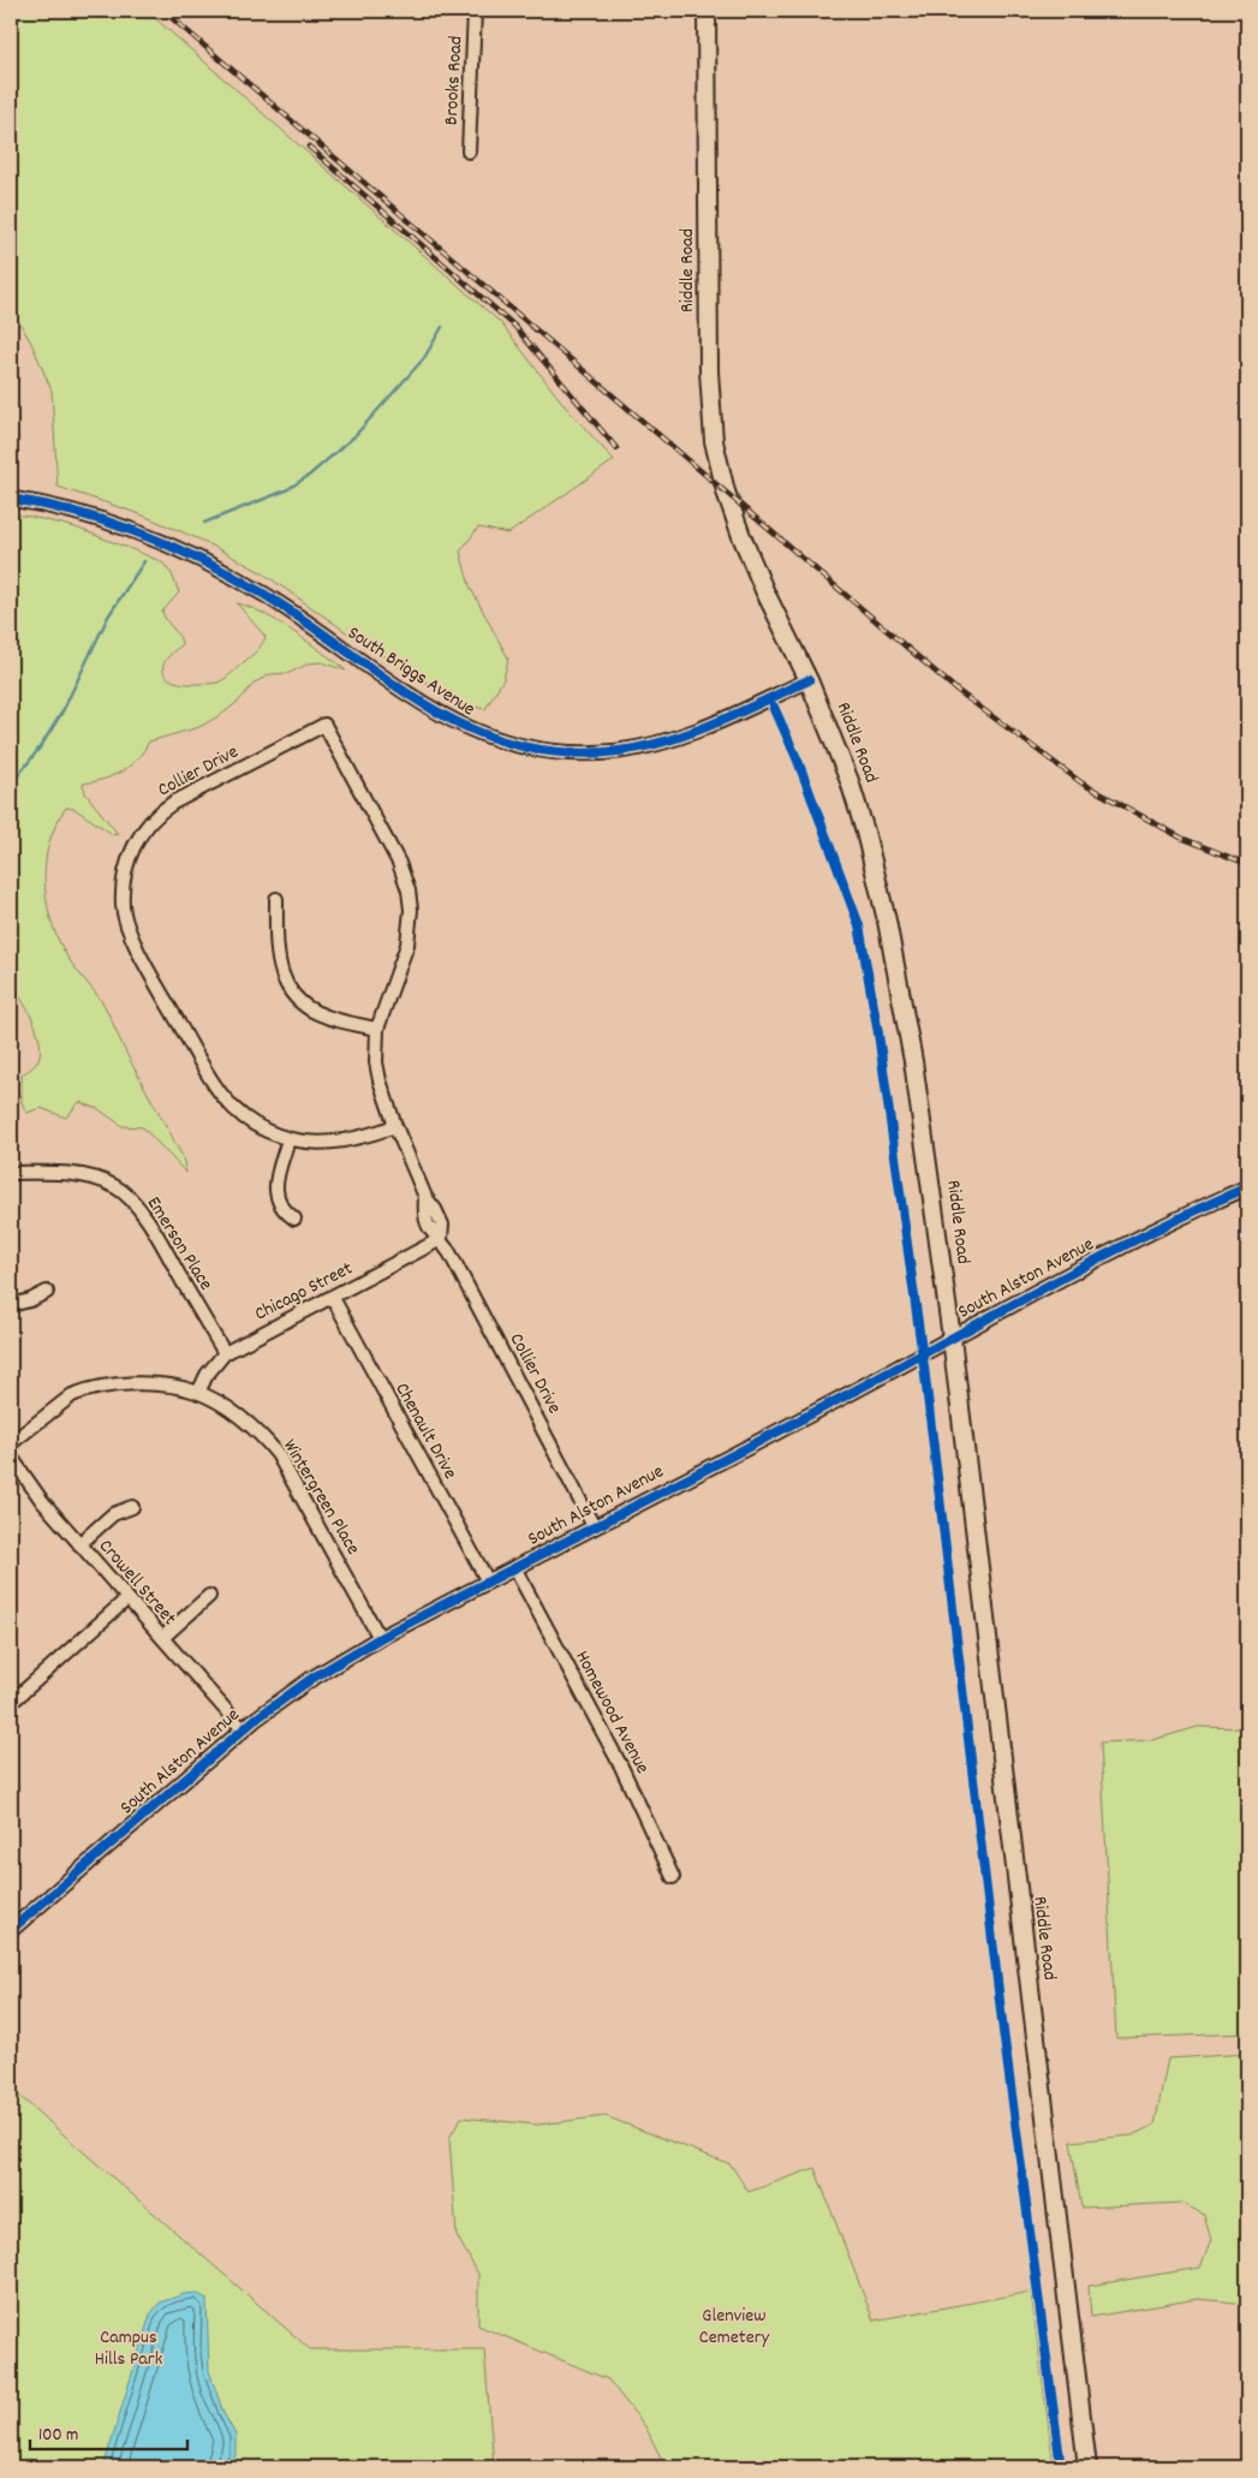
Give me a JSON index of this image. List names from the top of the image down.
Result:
{
  "streets": {
    "main road": ["Riddle Road"],
    "street": [
      "Brooks Road",
      "South Briggs Avenue",
      "Collier Drive",
      "Emerson Place",
      "South Alston Avenue",
      "Chicago Street",
      "Chenault Drive",
      "Wintergreen Place",
      "Crowell Street",
      "Homewood Avenue"
    ]
  },
  "crossings": [
    ["Riddle Road", "South Briggs Avenue"],
    ["Riddle Road", "South Alston Avenue"],
    ["Collier Drive", "South Alston Avenue"],
    ["Collier Drive", "Chicago Street"],
    ["Emerson Place", "Chicago Street"],
    ["South Alston Avenue", "Chenault Drive"],
    ["South Alston Avenue", "Wintergreen Place"],
    ["South Alston Avenue", "Crowell Street"],
    ["South Alston Avenue", "Homewood Avenue"],
    ["Chicago Street", "Chenault Drive"],
    ["Chicago Street", "Wintergreen Place"]
  ],
  "parks": ["Glenview Cemetery", "Campus Hills Park"],
  "scale_bar": "100 m"
}
